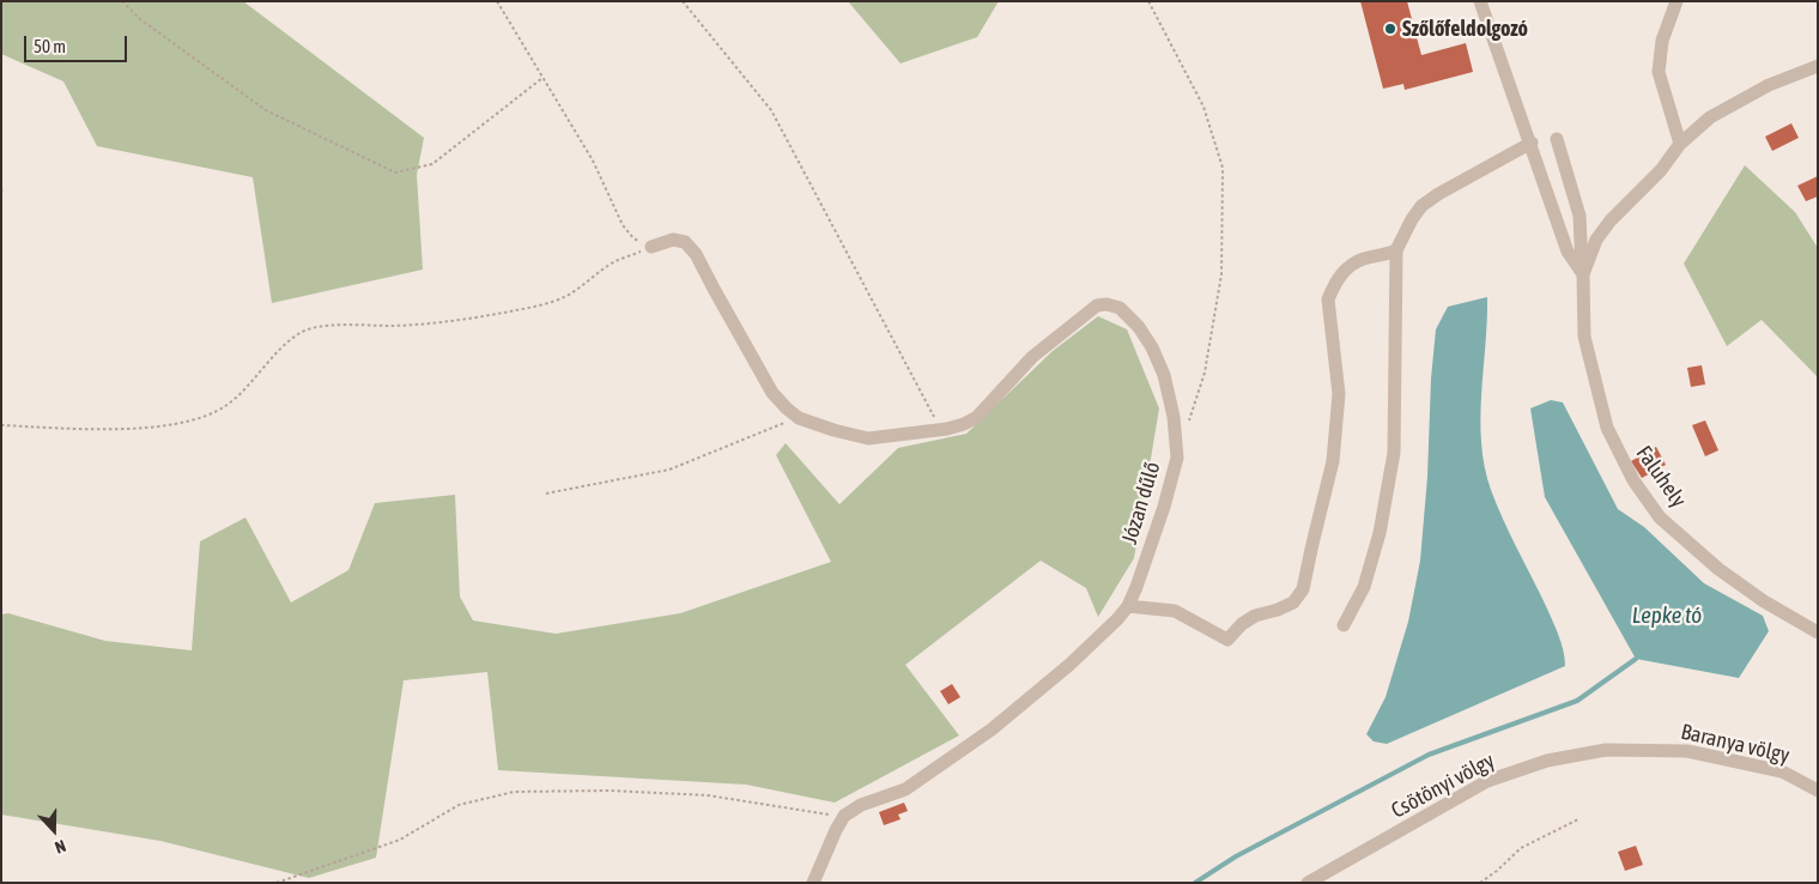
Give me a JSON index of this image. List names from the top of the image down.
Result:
{
  "streets": {
    "street": [
      "Faluhely",
      "Józan dűlő",
      "Baranya völgy",
      "Csötönyi völgy"
    ]
  },
  "crossings": [
    ["Baranya völgy", "Csötönyi völgy"]
  ],
  "water": ["Lepke tó"],
  "places": ["Szőlőfeldolgozó"],
  "scale_bar": "50 m",
  "north": "bottom"
}
